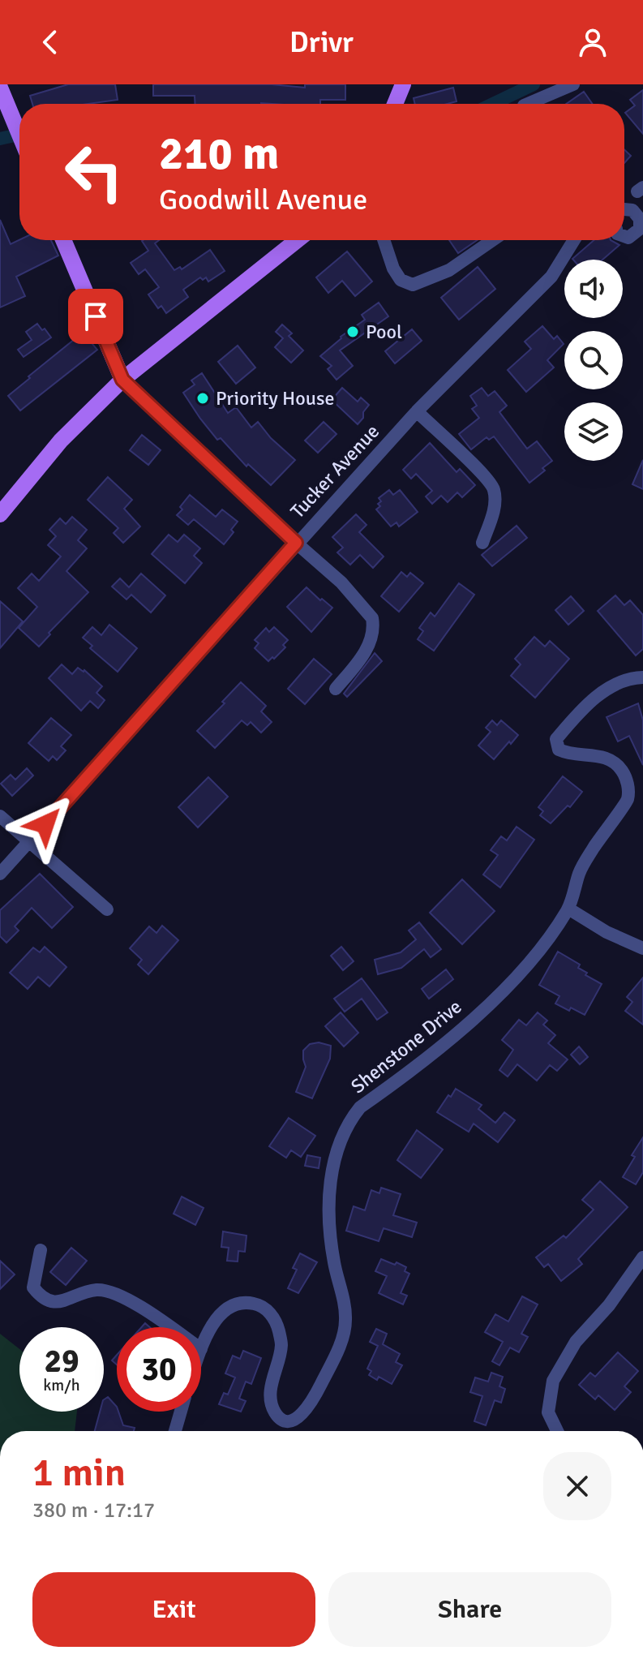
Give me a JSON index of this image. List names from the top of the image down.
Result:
{
  "streets": {
    "street": ["Tucker Avenue", "Shenstone Drive"]
  },
  "places": ["Pool", "Priority House"],
  "page": {
    "header": "Drivr",
    "turn": ["210 m", "Goodwill Avenue"],
    "speed": "29 km/h",
    "limit": "30",
    "heading": ["1 min", "380 m · 17:17"],
    "buttons": ["Exit", "Share"]
  }
}
